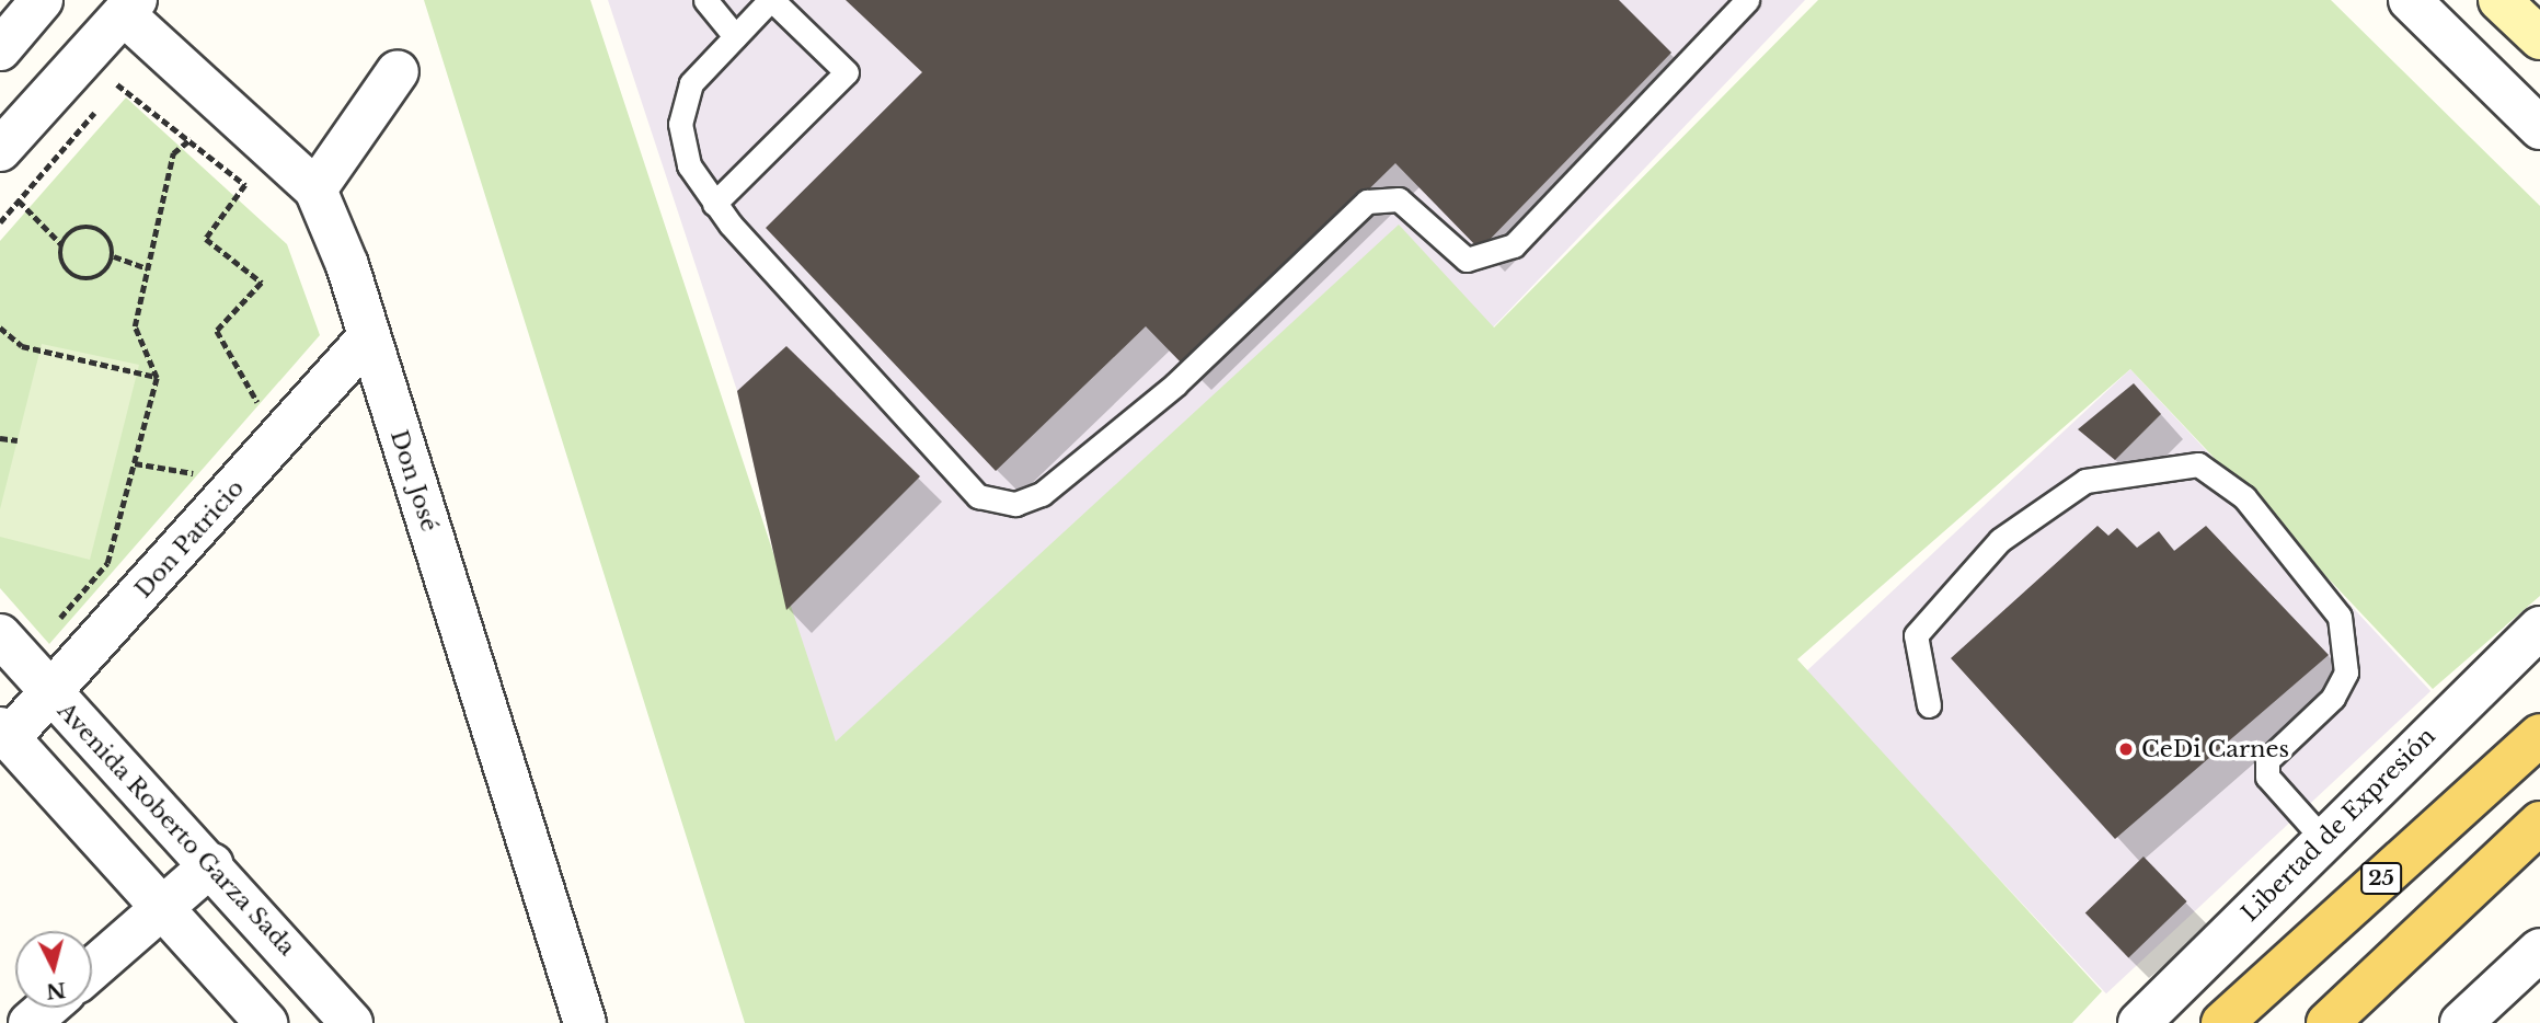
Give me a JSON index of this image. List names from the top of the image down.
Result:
{
  "streets": {
    "main road": ["25"],
    "street": [
      "Don José",
      "Don Patricio",
      "Libertad de Expresión",
      "Avenida Roberto Garza Sada"
    ]
  },
  "crossings": [
    ["Don José", "Don Patricio"],
    ["Don Patricio", "Avenida Roberto Garza Sada"]
  ],
  "places": ["CeDi Carnes"],
  "north": "bottom"
}
